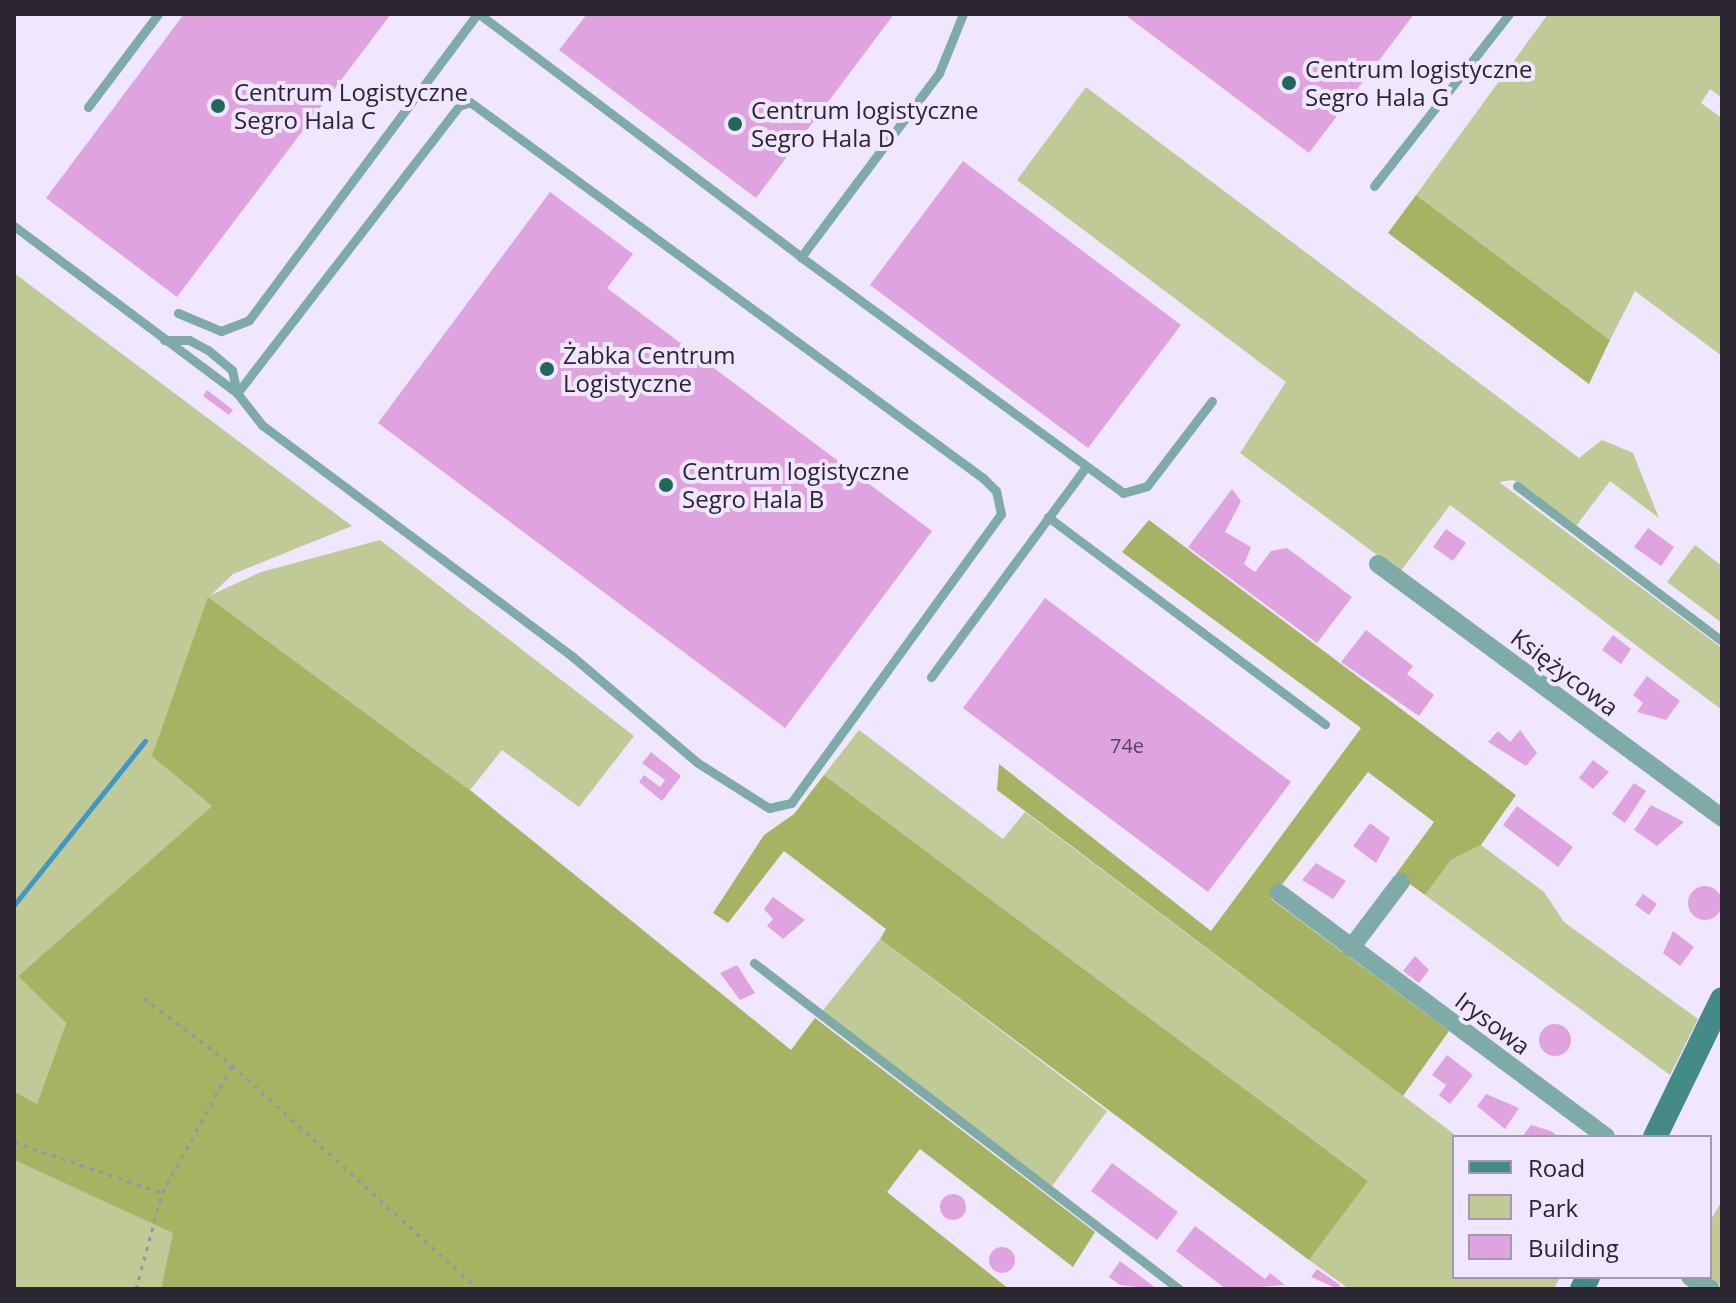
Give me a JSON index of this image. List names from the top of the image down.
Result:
{
  "streets": {
    "street": ["Księżycowa", "Irysowa"]
  },
  "places": [
    "Centrum logistyczne Segro Hala G",
    "Centrum Logistyczne Segro Hala C",
    "Centrum logistyczne Segro Hala D",
    "Żabka Centrum Logistyczne",
    "Centrum logistyczne Segro Hala B"
  ],
  "house_numbers": ["74e"],
  "legend": ["Road", "Park", "Building"]
}
